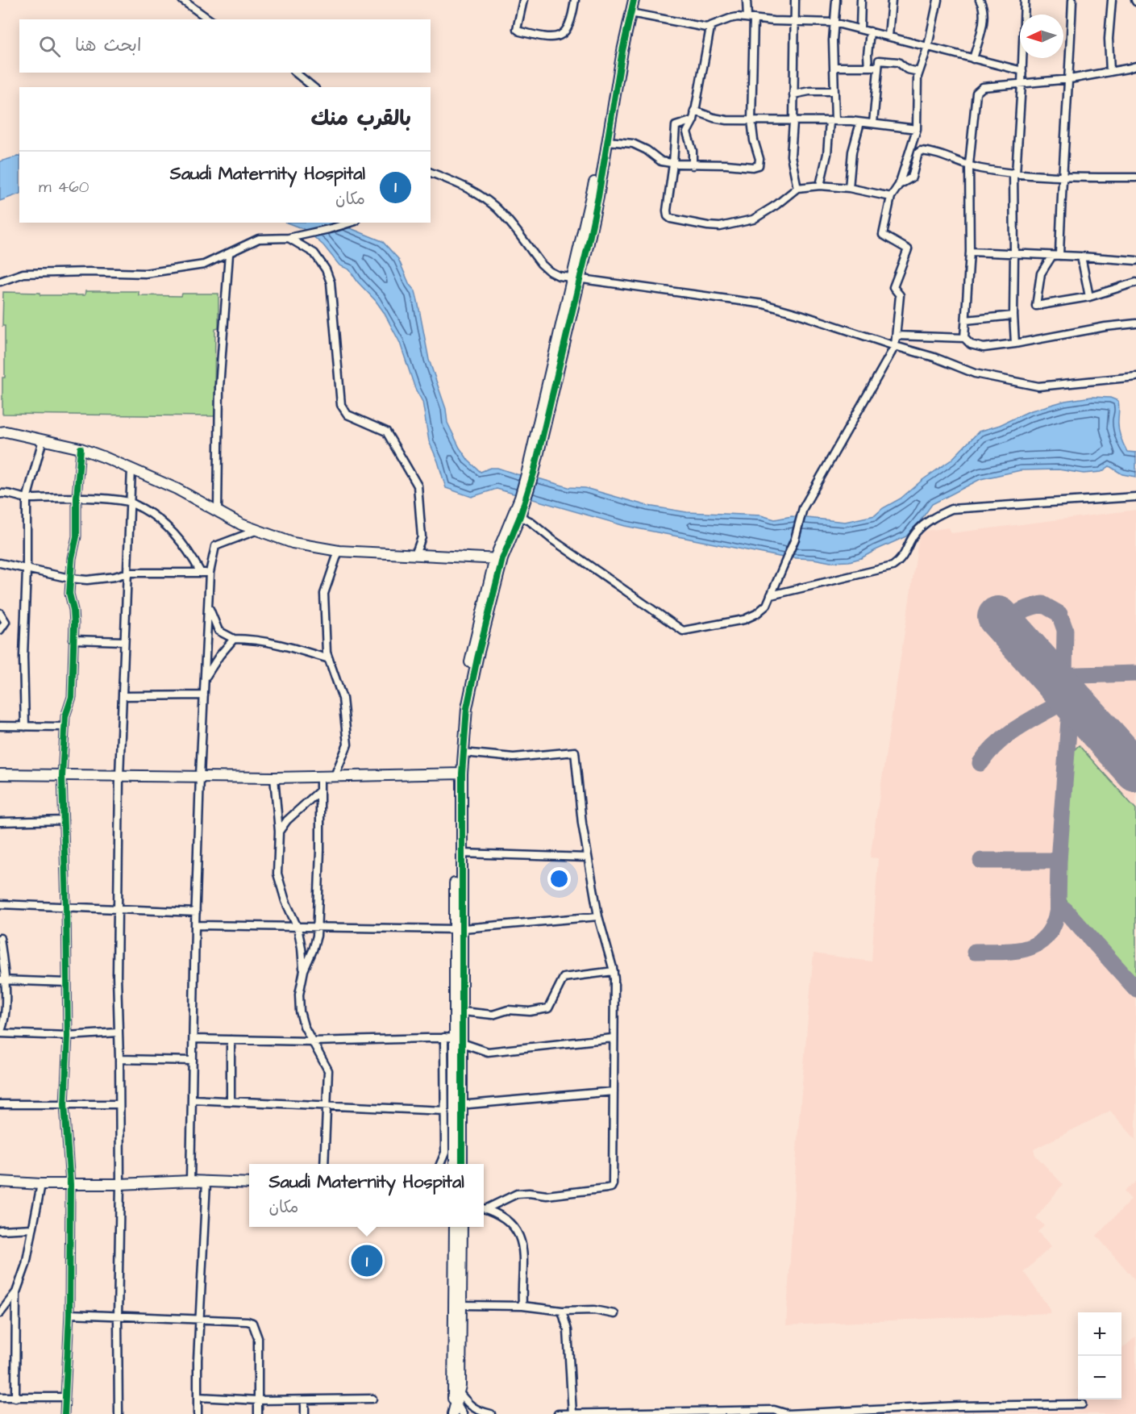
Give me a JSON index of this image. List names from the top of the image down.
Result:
{
  "north": "left",
  "page": {
    "search": "ابحث هنا",
    "heading": "بالقرب منك",
    "list": [
      {
        "mark": "1",
        "name": "Saudi Maternity Hospital",
        "note": "مكان",
        "value": "460 m"
      }
    ],
    "popup": ["Saudi Maternity Hospital", "مكان"],
    "pins": "1",
    "map_buttons": ["+", "−"]
  }
}
